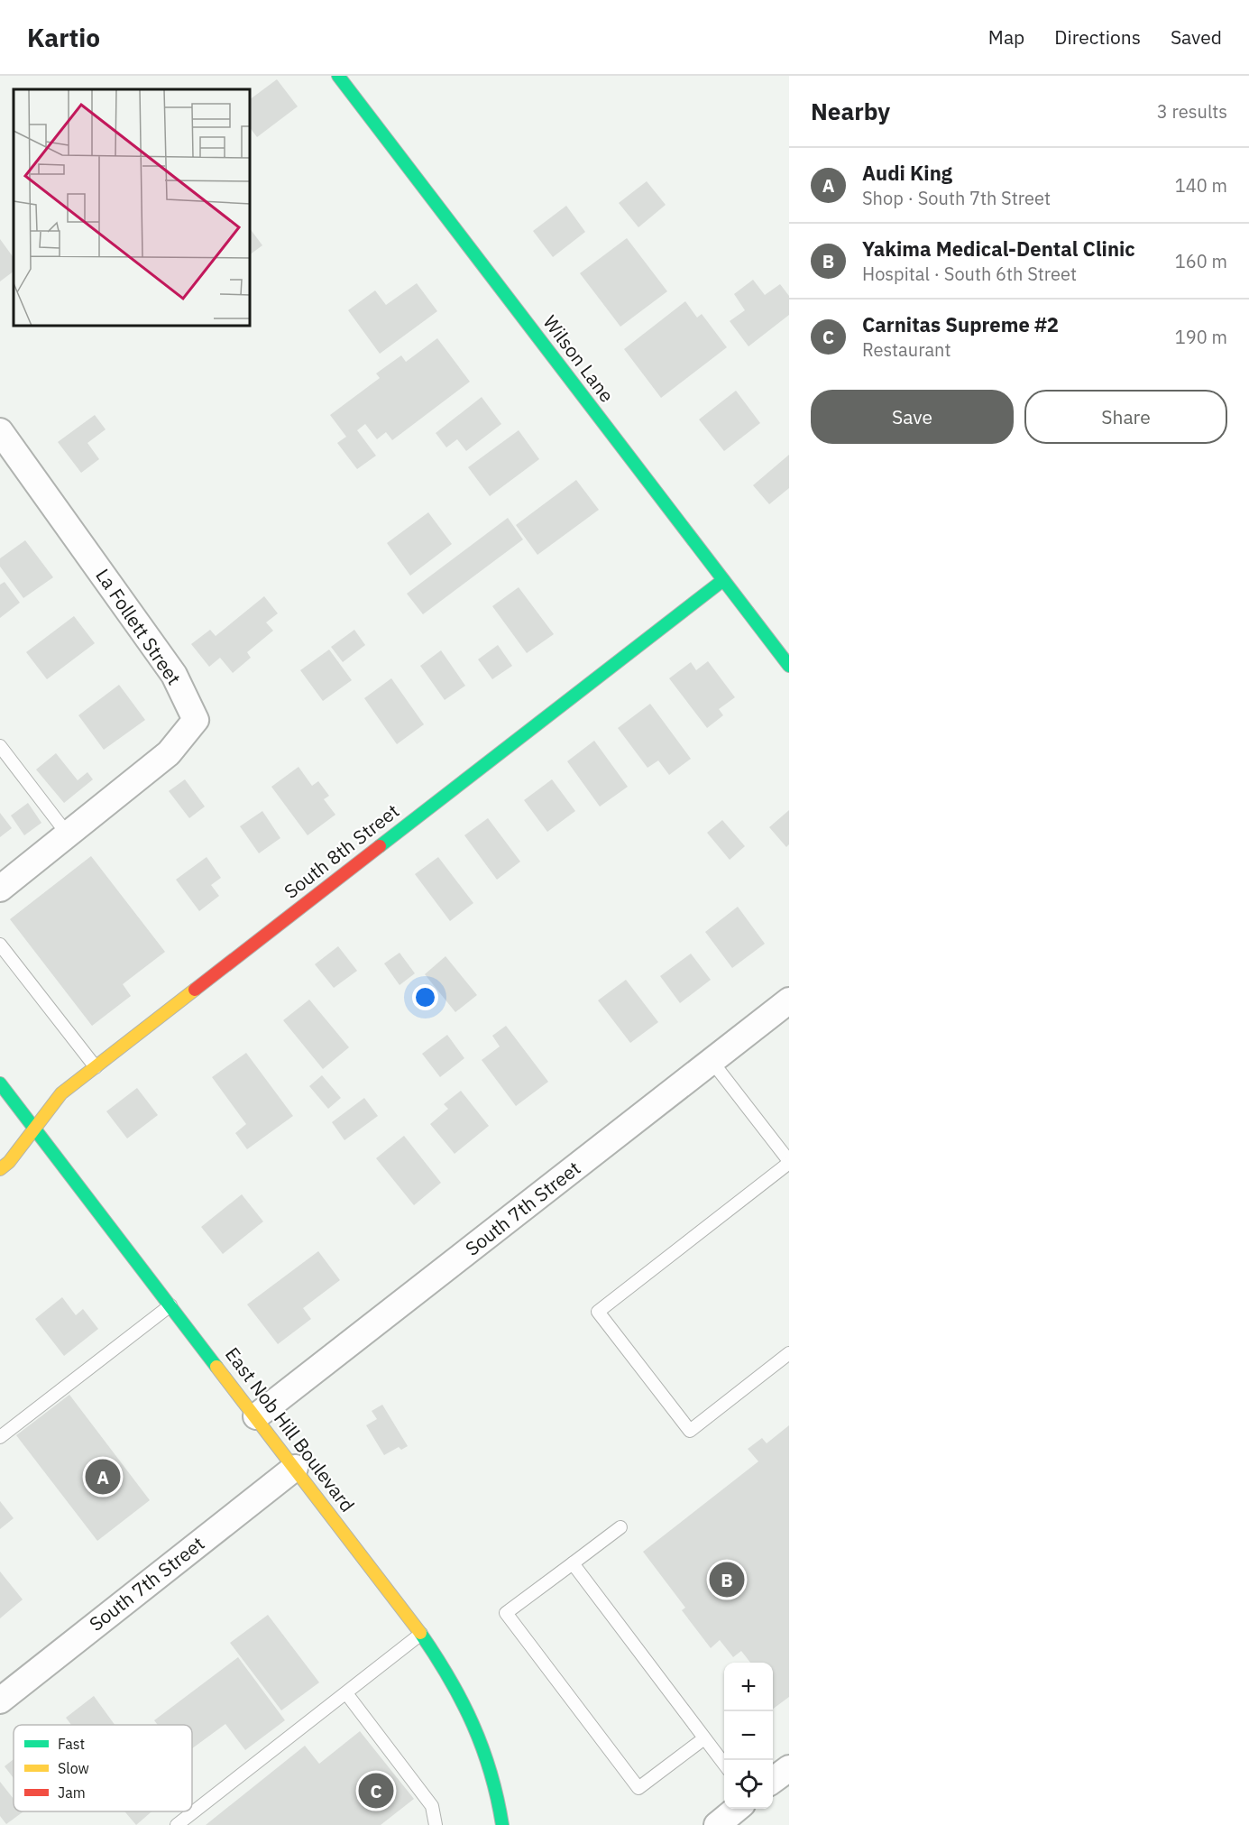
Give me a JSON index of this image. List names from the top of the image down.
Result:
{
  "streets": {
    "street": [
      "Wilson Lane",
      "La Follett Street",
      "South 8th Street",
      "South 7th Street",
      "East Nob Hill Boulevard"
    ]
  },
  "crossings": [
    ["Wilson Lane", "South 8th Street"],
    ["South 8th Street", "East Nob Hill Boulevard"],
    ["South 7th Street", "East Nob Hill Boulevard"]
  ],
  "legend": ["Fast", "Slow", "Jam"],
  "page": {
    "header": "Kartio",
    "nav": ["Map", "Directions", "Saved"],
    "heading": ["Nearby", "3 results"],
    "list": [
      {
        "mark": "A",
        "name": "Audi King",
        "note": "Shop · South 7th Street",
        "value": "140 m"
      },
      {
        "mark": "B",
        "name": "Yakima Medical-Dental Clinic",
        "note": "Hospital · South 6th Street",
        "value": "160 m"
      },
      {
        "mark": "C",
        "name": "Carnitas Supreme #2",
        "note": "Restaurant",
        "value": "190 m"
      }
    ],
    "buttons": ["Save", "Share"],
    "pins": ["A", "B", "C"],
    "map_buttons": ["+", "−"]
  }
}
